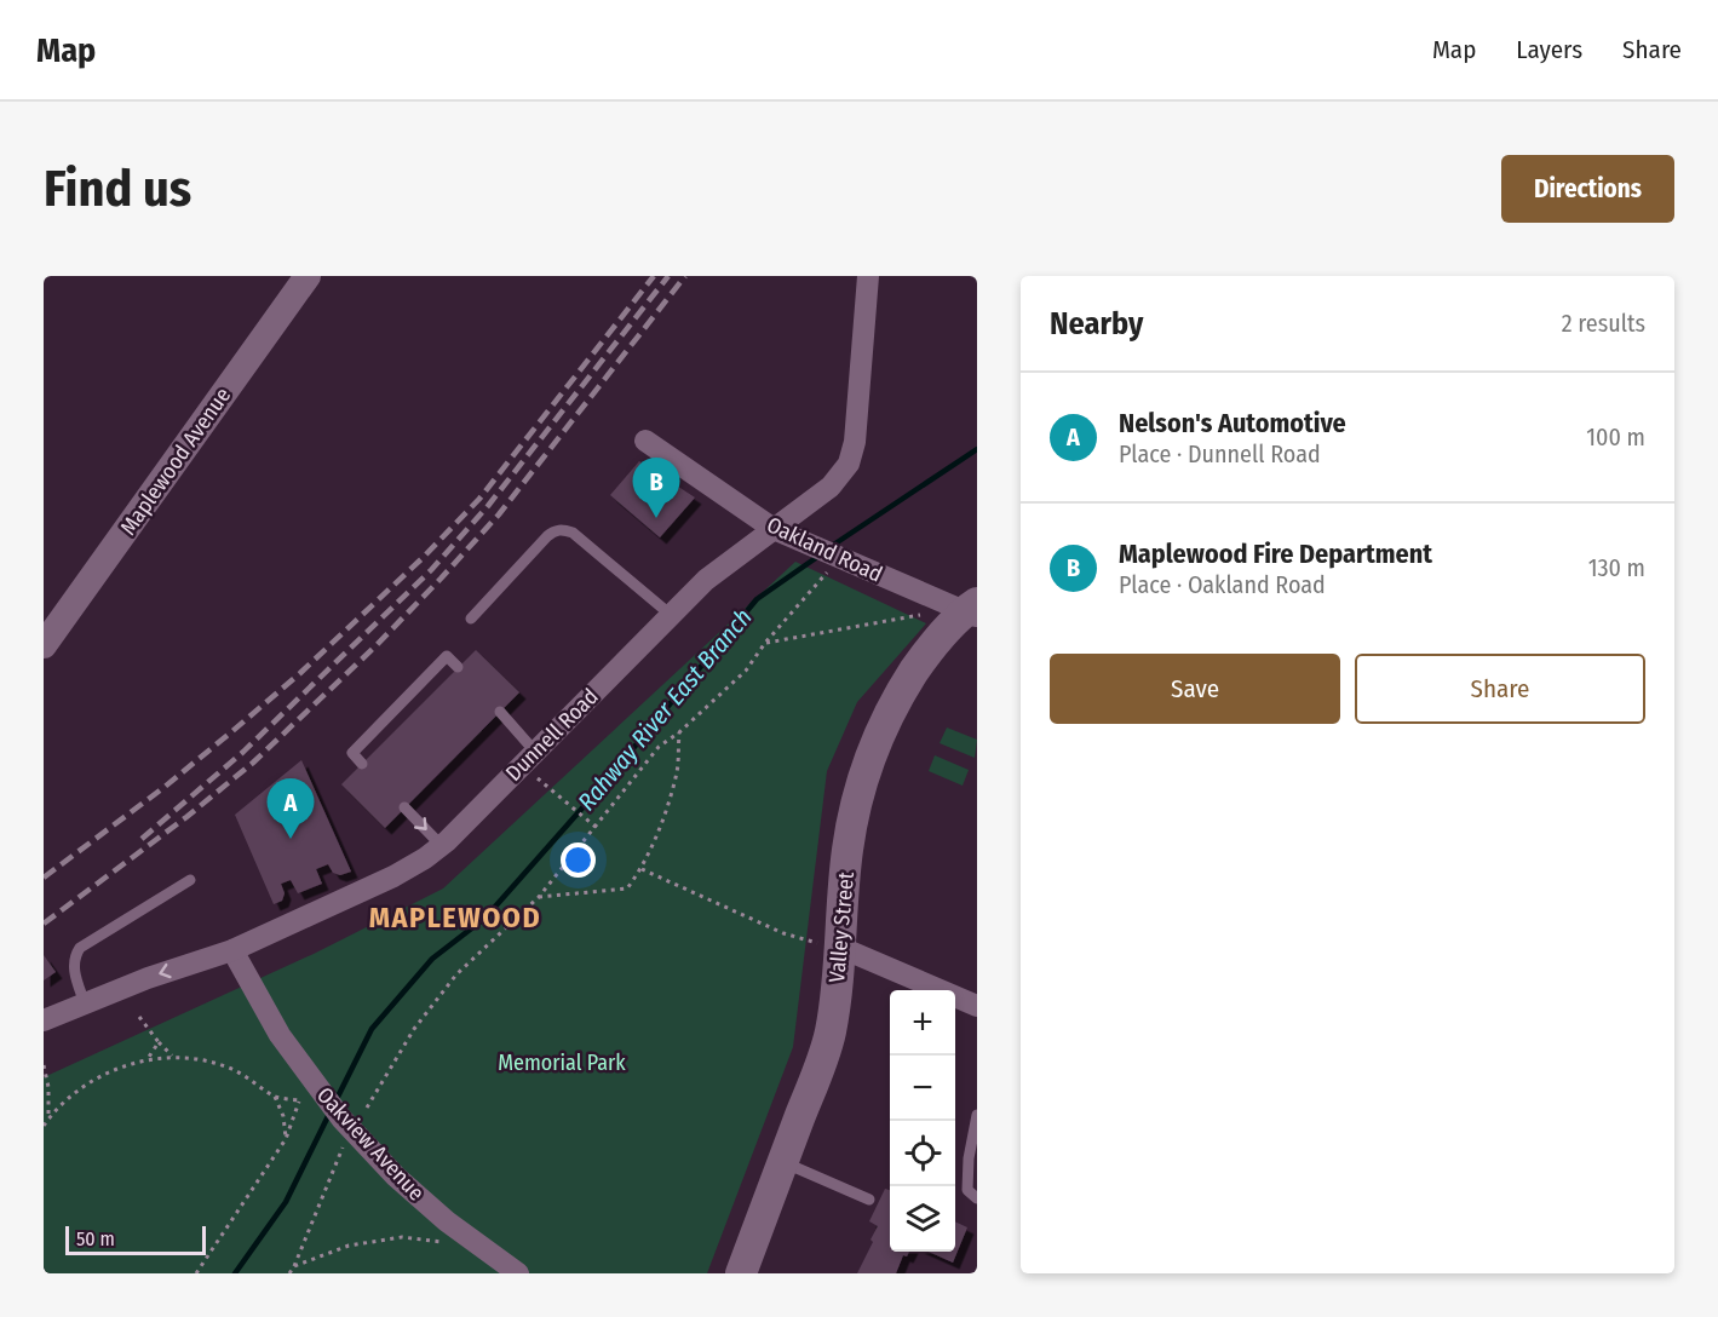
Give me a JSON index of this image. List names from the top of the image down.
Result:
{
  "streets": {
    "main road": ["Valley Street"],
    "street": [
      "Maplewood Avenue",
      "Oakland Road",
      "Dunnell Road",
      "Oakview Avenue"
    ]
  },
  "crossings": [
    ["Oakland Road", "Dunnell Road"],
    ["Oakland Road", "Valley Street"],
    ["Dunnell Road", "Oakview Avenue"]
  ],
  "districts": ["MAPLEWOOD"],
  "water": ["Rahway River East Branch"],
  "parks": ["Memorial Park"],
  "scale_bar": "50 m",
  "page": {
    "header": "Map",
    "nav": ["Map", "Layers", "Share"],
    "buttons": [
      "Directions",
      ["Save", "Share"]
    ],
    "title": "Find us",
    "heading": ["Nearby", "2 results"],
    "list": [
      {
        "mark": "A",
        "name": "Nelson's Automotive",
        "note": "Place · Dunnell Road",
        "value": "100 m"
      },
      {
        "mark": "B",
        "name": "Maplewood Fire Department",
        "note": "Place · Oakland Road",
        "value": "130 m"
      }
    ],
    "pins": ["B", "A"],
    "map_buttons": ["+", "−"],
    "scale": "50 m"
  }
}
